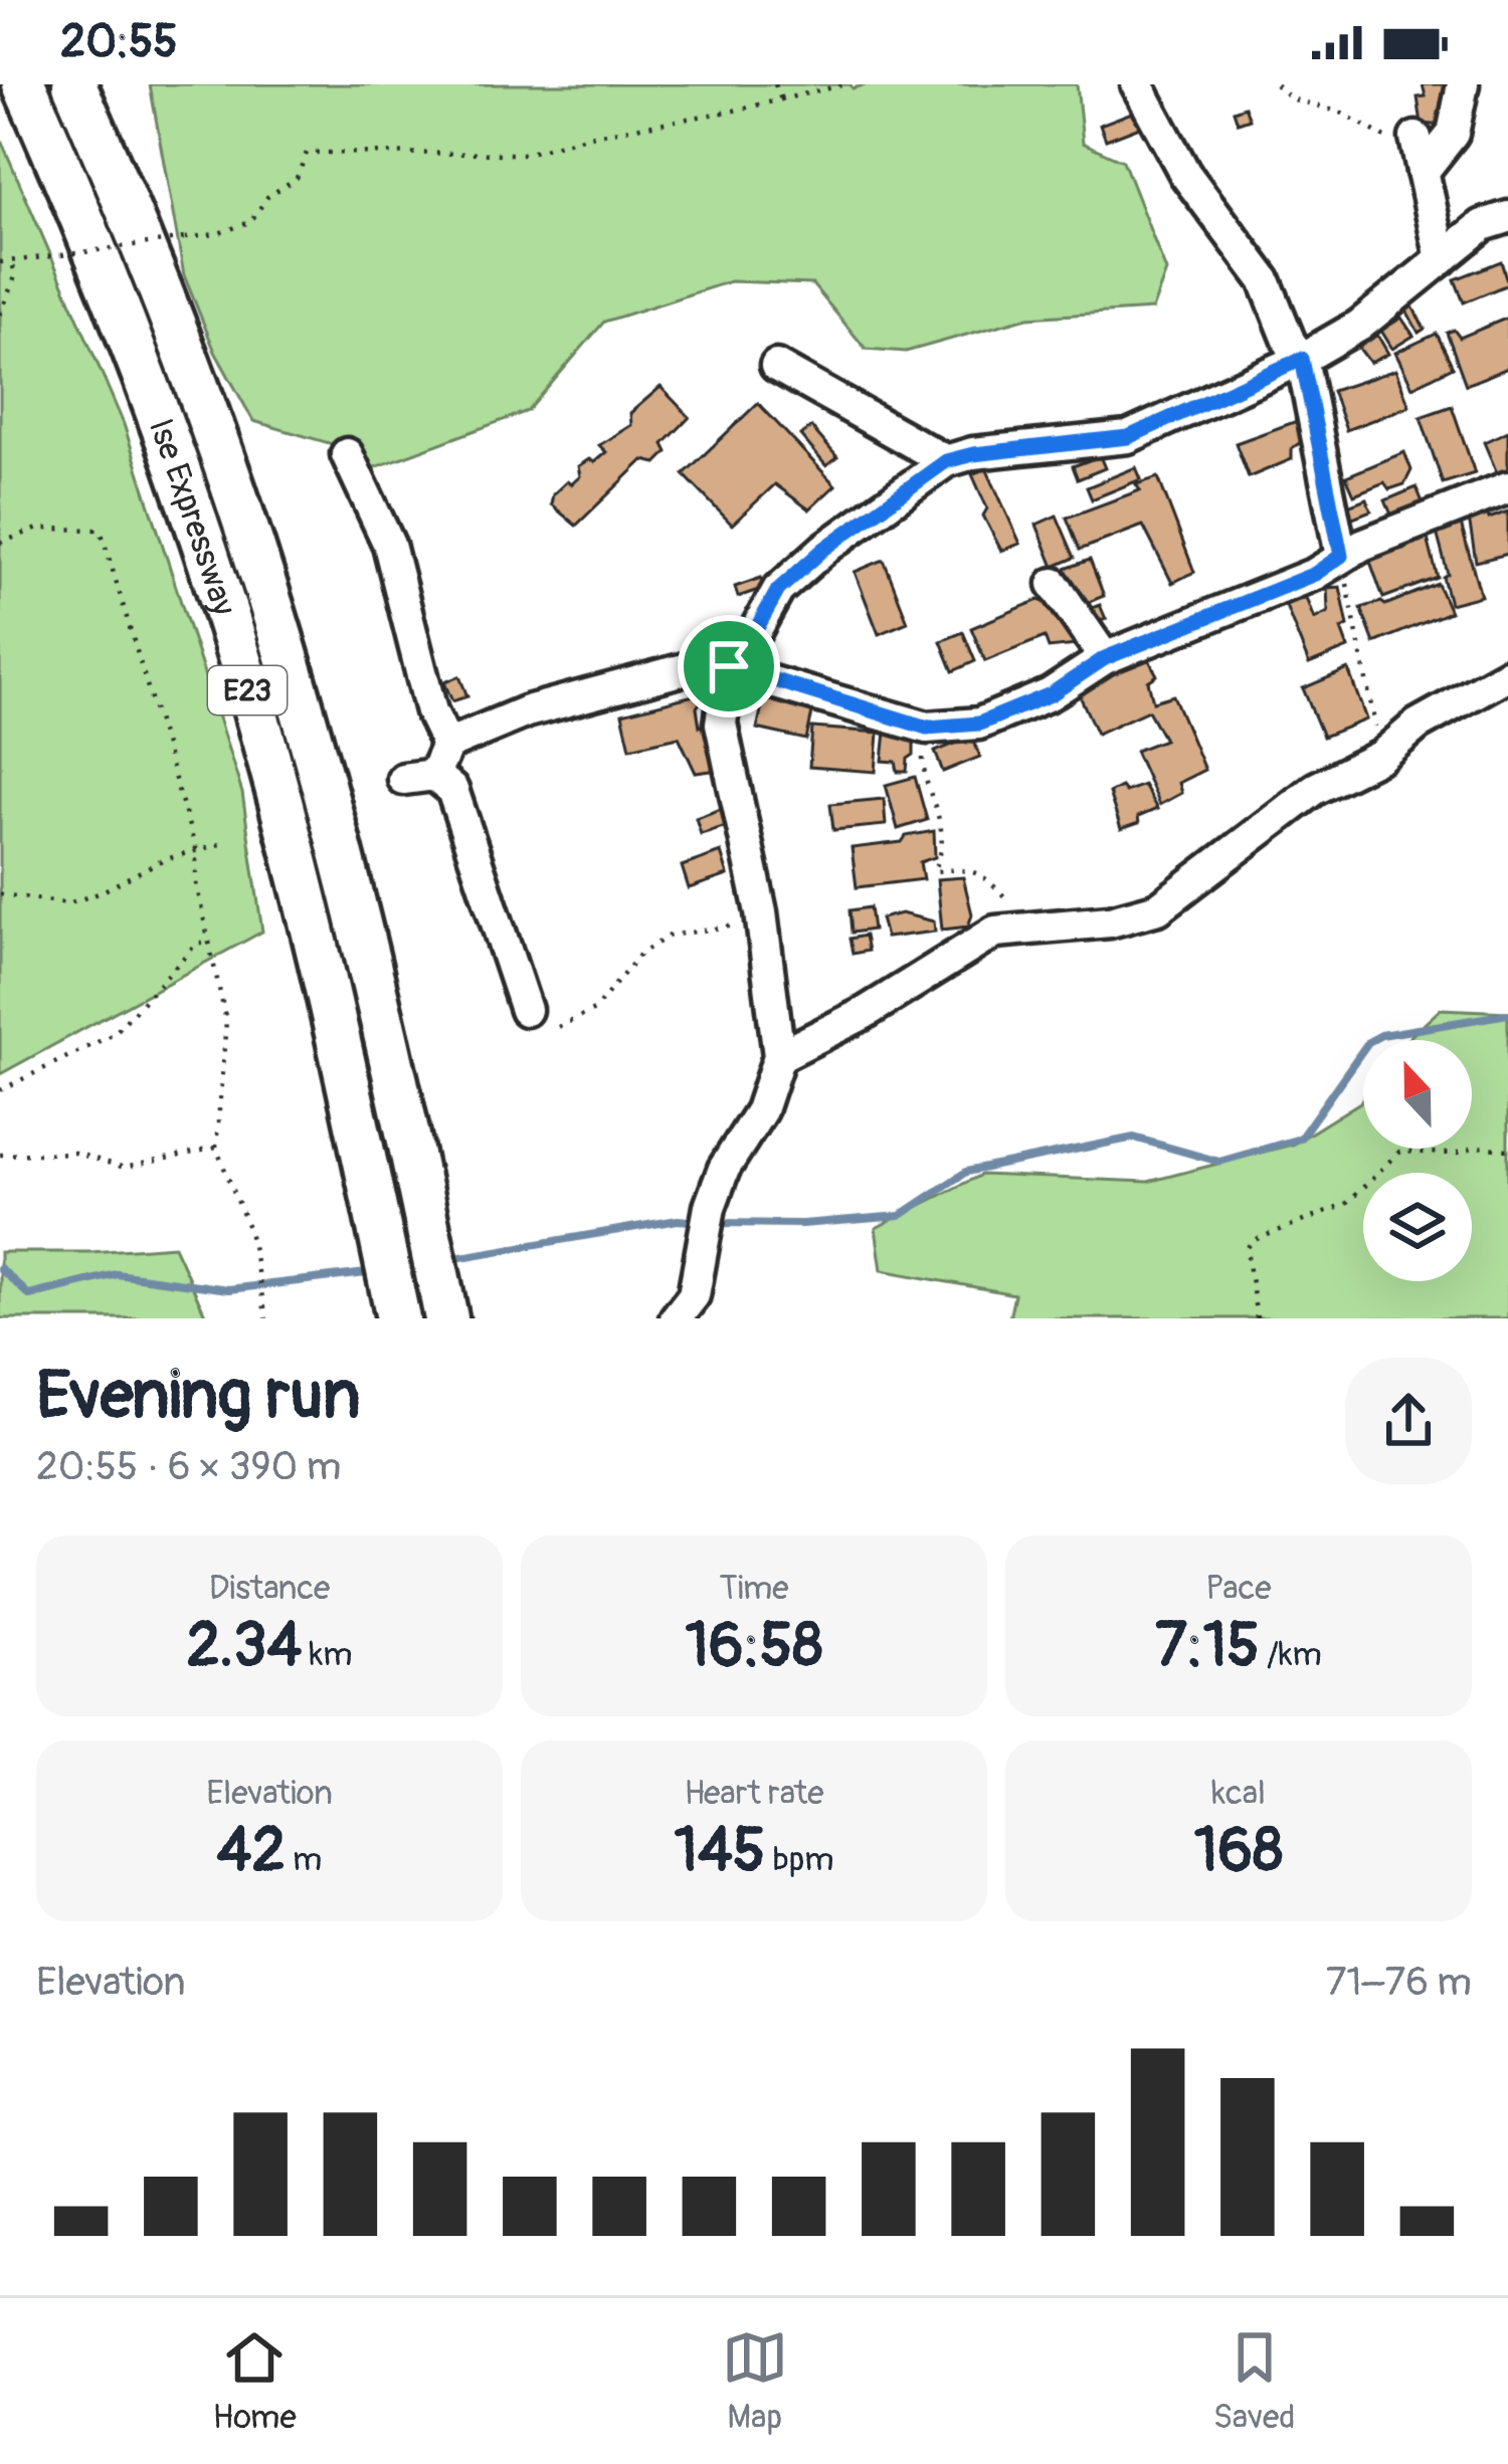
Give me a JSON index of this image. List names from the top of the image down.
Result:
{
  "streets": {
    "highway": ["Ise Expressway", "E23"]
  },
  "north": "top",
  "page": {
    "status": "20:55",
    "heading": ["Evening run", "20:55 · 6 × 390 m"],
    "stats": [
      ["Distance", "2.34 km"],
      ["Time", "16:58"],
      ["Pace", "7:15 /km"],
      ["Elevation", "42 m"],
      ["Heart rate", "145 bpm"],
      ["kcal", "168"]
    ],
    "chart": ["Elevation", "71–76 m"],
    "tabs": ["Home", "Map", "Saved"]
  }
}
